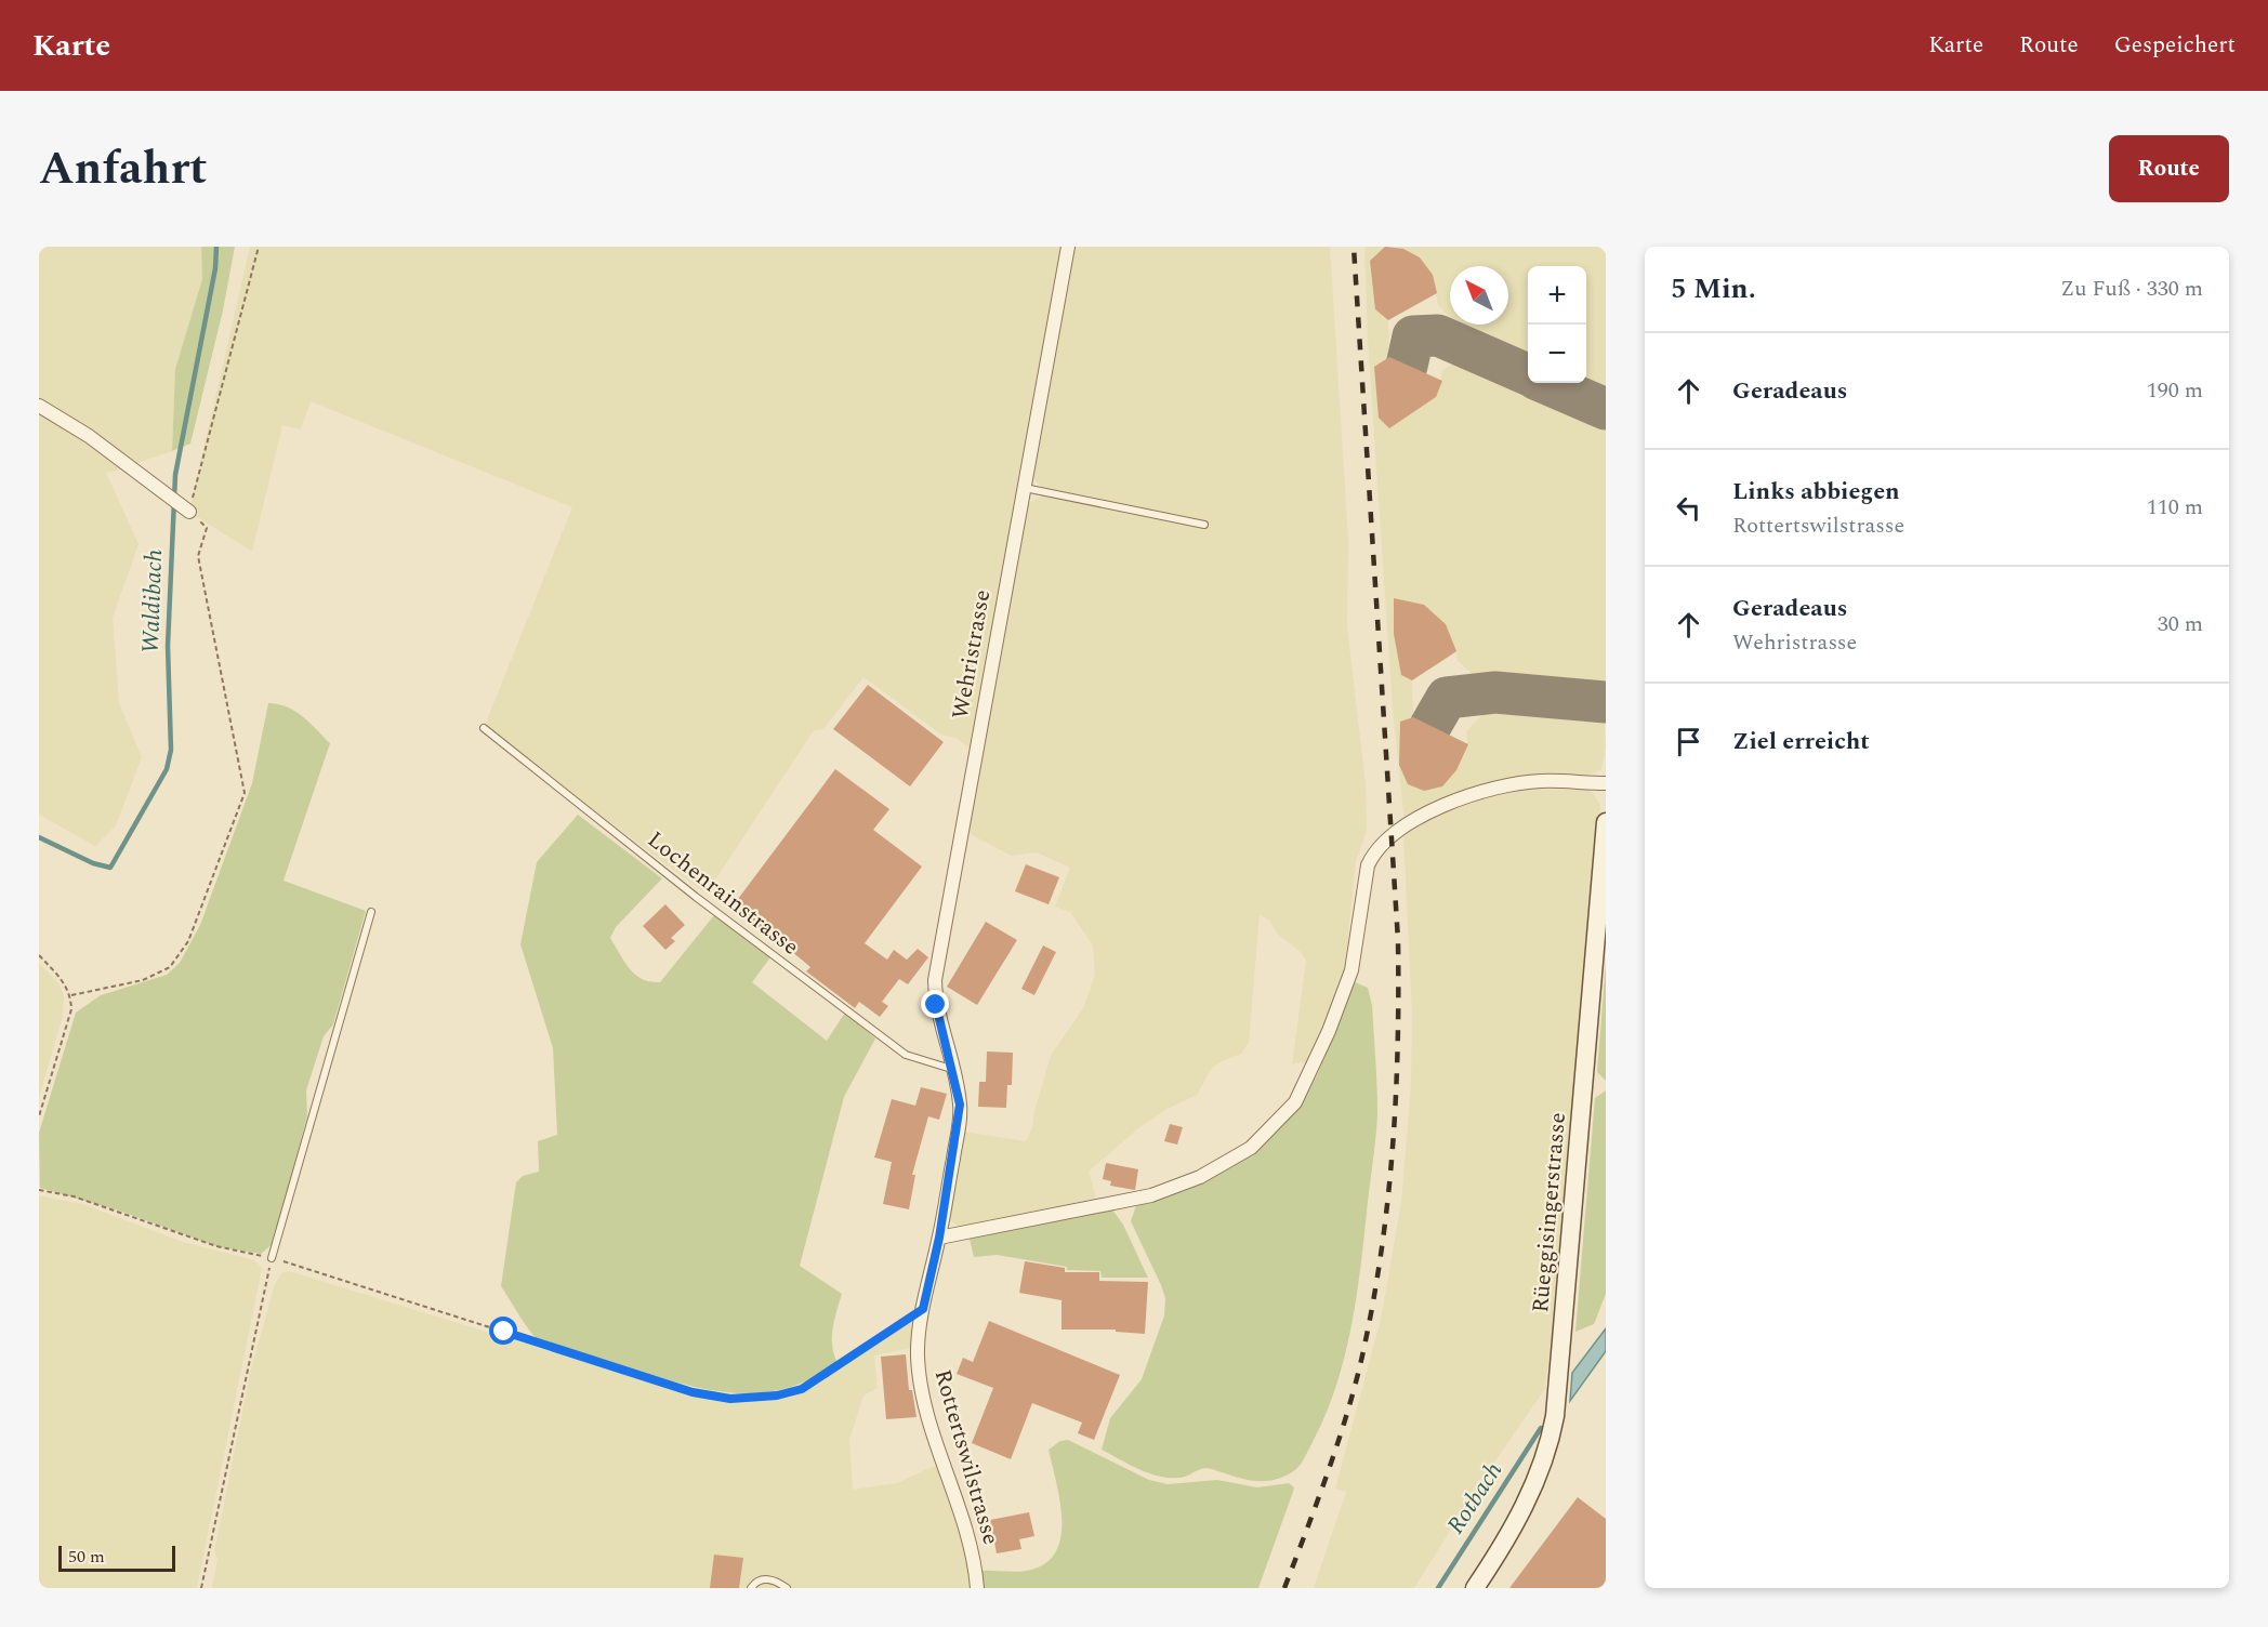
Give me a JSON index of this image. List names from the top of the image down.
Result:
{
  "streets": {
    "main road": ["Rüeggisingerstrasse"],
    "street": ["Wehristrasse", "Rottertswilstrasse"],
    "lane": ["Lochenrainstrasse"]
  },
  "crossings": [
    ["Wehristrasse", "Lochenrainstrasse"],
    ["Wehristrasse", "Rottertswilstrasse"],
    ["Lochenrainstrasse", "Rottertswilstrasse"]
  ],
  "water": ["Waldibach", "Rotbach"],
  "scale_bar": "50 m",
  "north": "top left",
  "page": {
    "header": "Karte",
    "nav": ["Karte", "Route", "Gespeichert"],
    "title": "Anfahrt",
    "buttons": "Route",
    "heading": ["5 Min.", "Zu Fuß · 330 m"],
    "map_buttons": ["+", "−"],
    "list": [
      ["Geradeaus", "190 m"],
      ["Links abbiegen", "Rottertswilstrasse", "110 m"],
      ["Geradeaus", "Wehristrasse", "30 m"],
      "Ziel erreicht"
    ],
    "scale": "50 m"
  }
}
